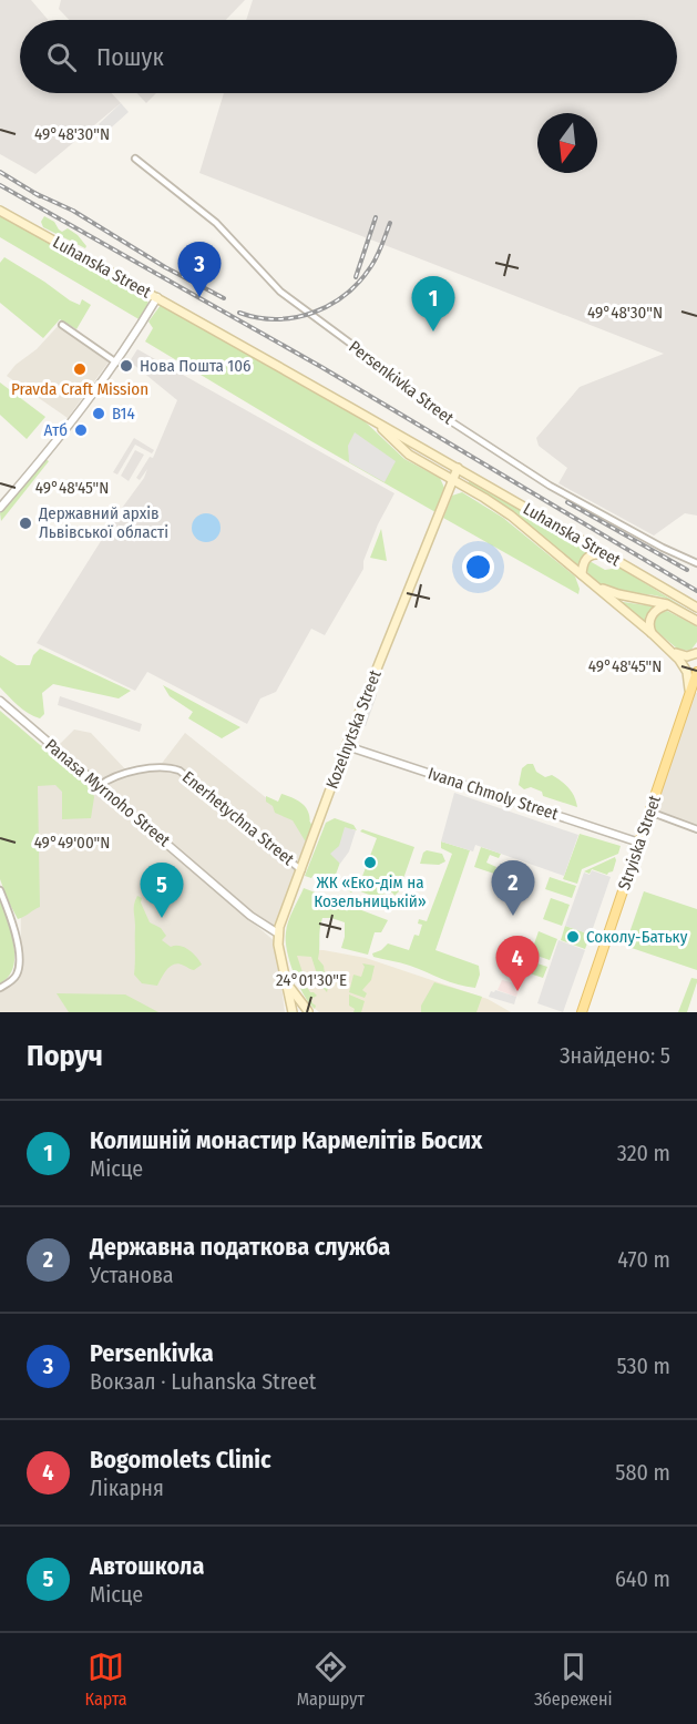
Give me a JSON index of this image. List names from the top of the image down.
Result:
{
  "streets": {
    "main road": ["Luhanska Street", "Kozelnytska Street", "Stryiska Street"],
    "street": [
      "Persenkivka Street",
      "Panasa Myrnoho Street",
      "Ivana Chmoly Street",
      "Enerhetychna Street"
    ]
  },
  "crossings": [
    ["Luhanska Street", "Kozelnytska Street"],
    ["Luhanska Street", "Stryiska Street"],
    ["Kozelnytska Street", "Panasa Myrnoho Street"],
    ["Kozelnytska Street", "Ivana Chmoly Street"],
    ["Kozelnytska Street", "Enerhetychna Street"],
    ["Panasa Myrnoho Street", "Enerhetychna Street"],
    ["Ivana Chmoly Street", "Stryiska Street"]
  ],
  "places": [
    "Нова Пошта 106",
    "Pravda Craft Mission",
    "В14",
    "Атб",
    "Державний архів Львівської області",
    "ЖК «Еко-дім на Козельницькій»",
    "Соколу-Батьку"
  ],
  "north": "bottom",
  "page": {
    "search": "Пошук",
    "pins": [
      "3",
      "1",
      "2",
      "5",
      "4"
    ],
    "heading": ["Поруч", "Знайдено: 5"],
    "list": [
      {
        "mark": "1",
        "name": "Колишній монастир Кармелітів Босих",
        "note": "Місце",
        "value": "320 m"
      },
      {
        "mark": "2",
        "name": "Державна податкова служба",
        "note": "Установа",
        "value": "470 m"
      },
      {
        "mark": "3",
        "name": "Persenkivka",
        "note": "Вокзал · Luhanska Street",
        "value": "530 m"
      },
      {
        "mark": "4",
        "name": "Bogomolets Clinic",
        "note": "Лікарня",
        "value": "580 m"
      },
      {
        "mark": "5",
        "name": "Автошкола",
        "note": "Місце",
        "value": "640 m"
      }
    ],
    "nav": ["Карта", "Маршрут", "Збережені"]
  },
  "coordinates": [
    "49°48'30\"N",
    "49°48'45\"N",
    "49°49'00\"N",
    "24°01'30\"E"
  ]
}
